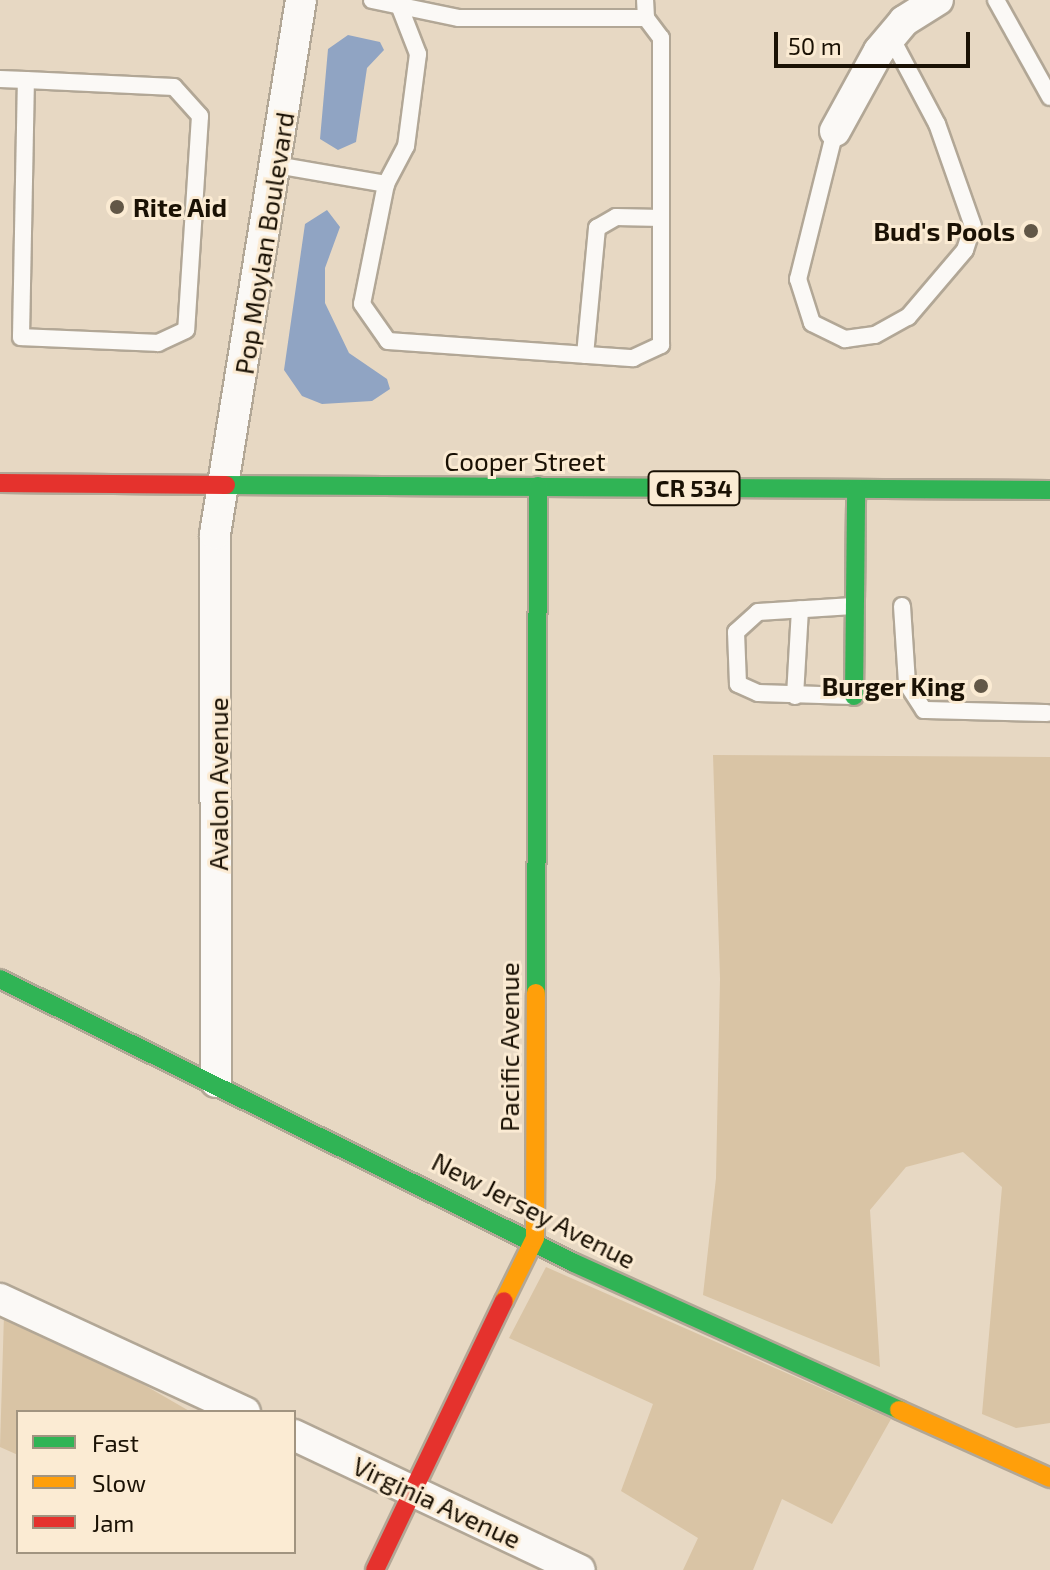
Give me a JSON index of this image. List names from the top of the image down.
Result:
{
  "streets": {
    "street": [
      "Pop Moylan Boulevard",
      "Cooper Street",
      "CR 534",
      "Avalon Avenue",
      "Pacific Avenue",
      "New Jersey Avenue",
      "Virginia Avenue"
    ]
  },
  "crossings": [
    ["Pop Moylan Boulevard", "Cooper Street"],
    ["Pop Moylan Boulevard", "Avalon Avenue"],
    ["Cooper Street", "Avalon Avenue"],
    ["Cooper Street", "Pacific Avenue"],
    ["Avalon Avenue", "New Jersey Avenue"],
    ["Pacific Avenue", "New Jersey Avenue"],
    ["Pacific Avenue", "Virginia Avenue"]
  ],
  "places": ["Rite Aid", "Bud's Pools", "Burger King"],
  "legend": ["Fast", "Slow", "Jam"],
  "scale_bar": "50 m"
}
